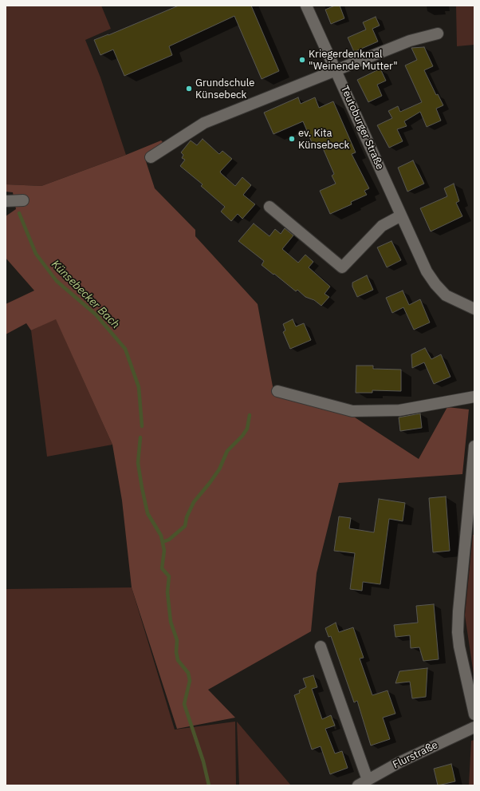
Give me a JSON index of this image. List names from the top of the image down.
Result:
{
  "streets": {
    "street": ["Teutoburger Straße", "Flurstraße"]
  },
  "water": ["Künsebecker Bach"],
  "places": ["Kriegerdenkmal \"Weinende Mutter\"", "Grundschule Künsebeck", "ev. Kita Künsebeck"]
}
